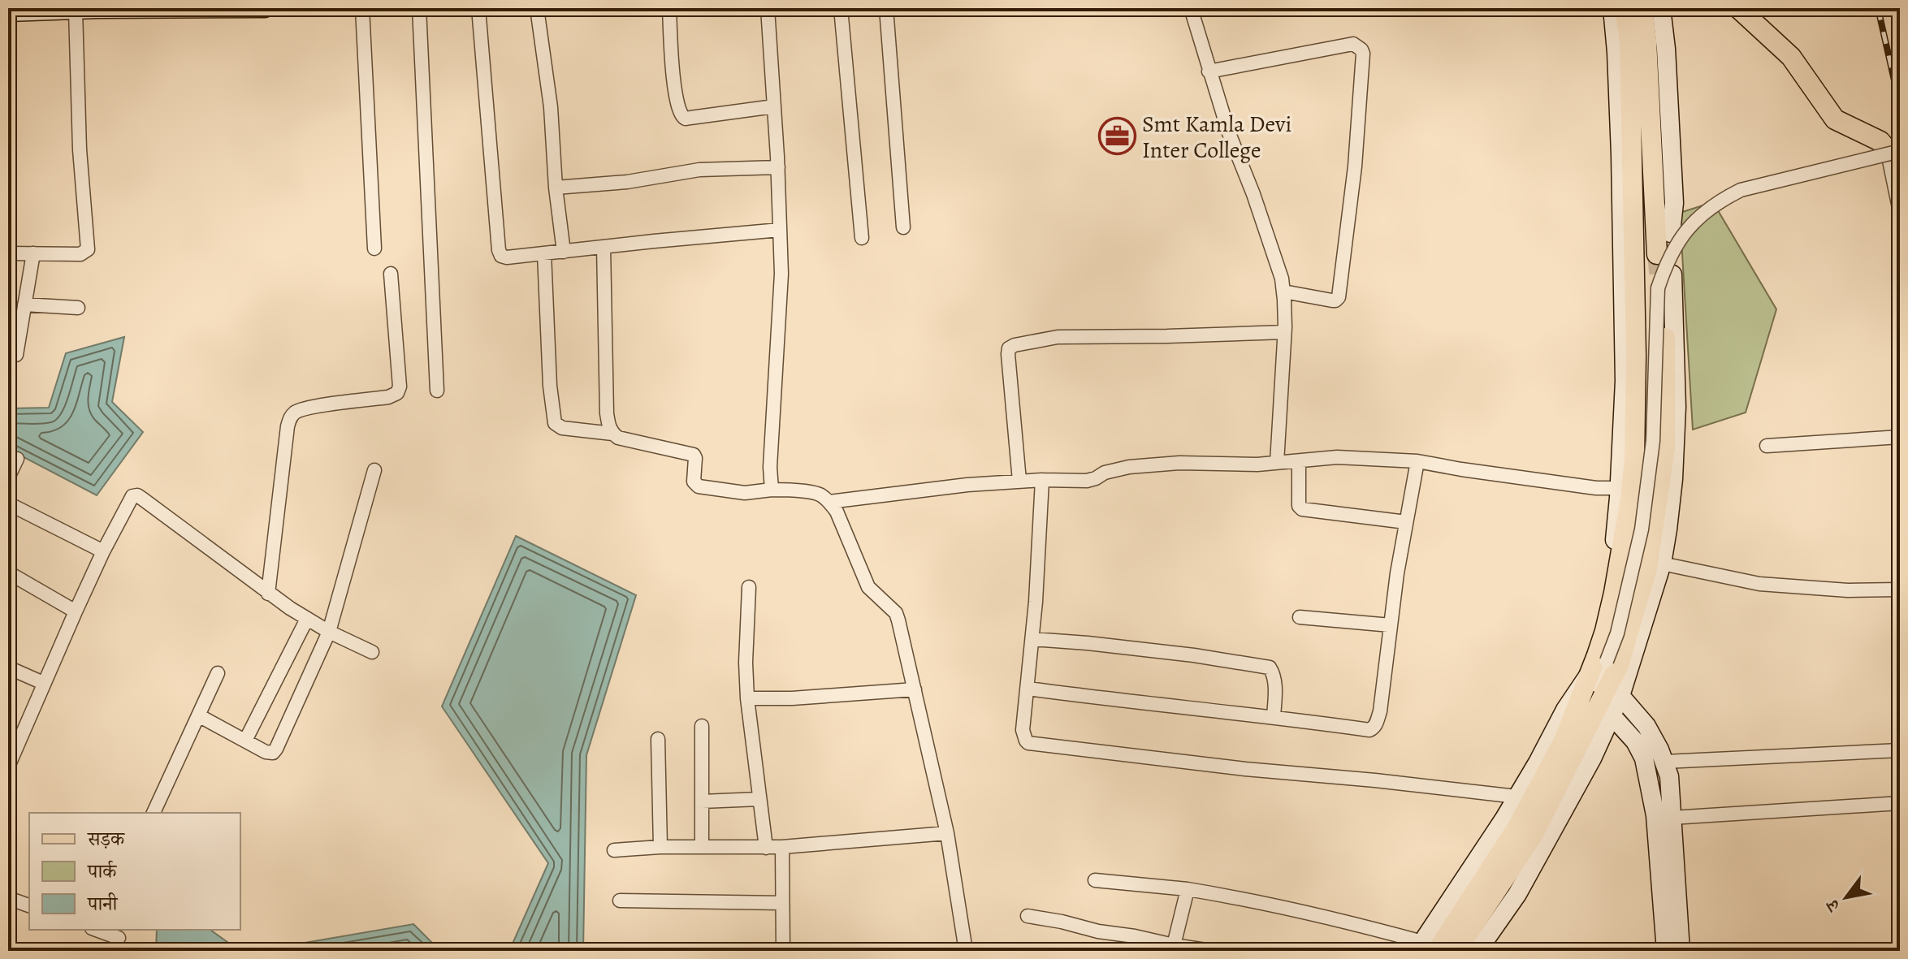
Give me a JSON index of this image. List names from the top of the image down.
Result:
{
  "places": {
    "office": ["Smt Kamla Devi Inter College"]
  },
  "legend": ["सड़क", "पार्क", "पानी"],
  "north": "bottom left"
}
